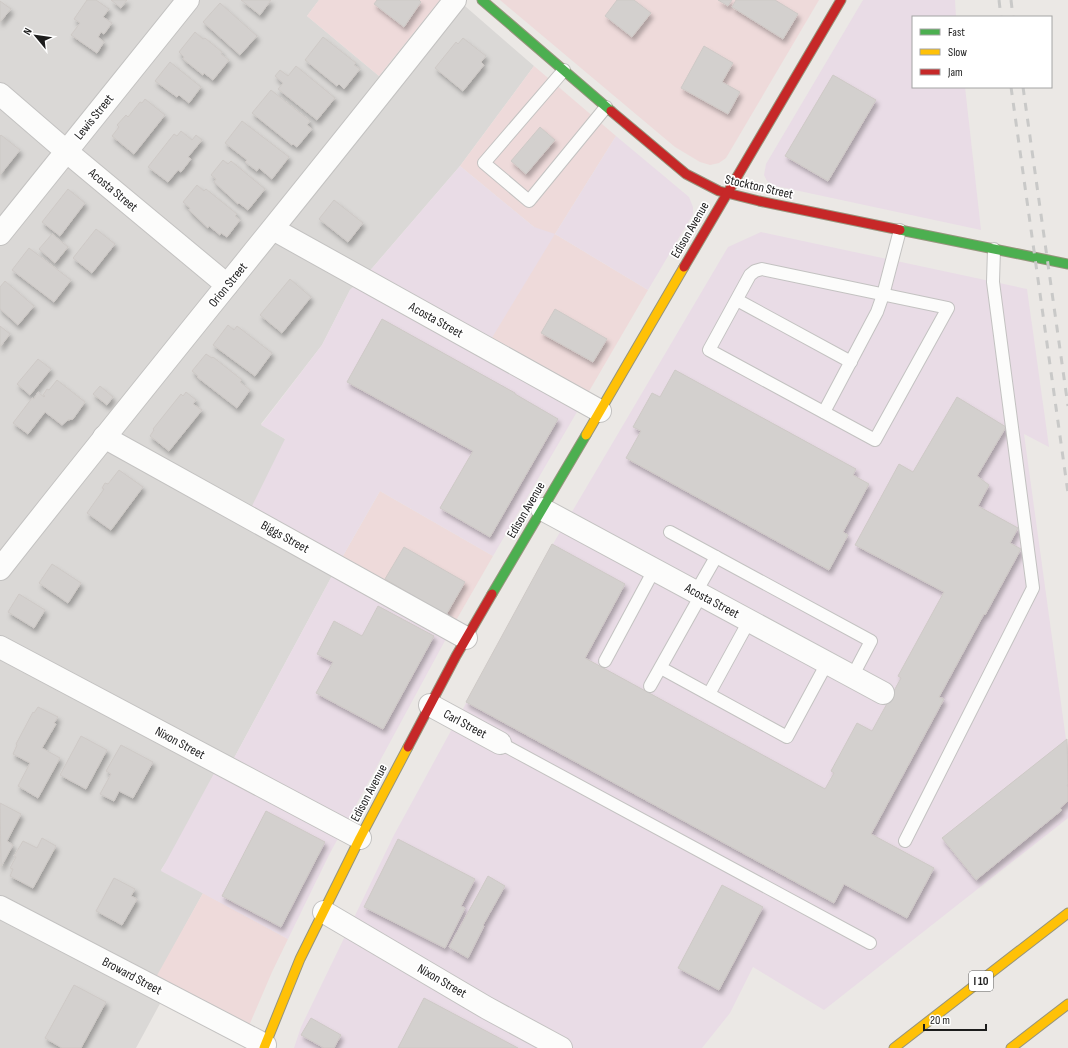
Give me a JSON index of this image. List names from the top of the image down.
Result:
{
  "streets": {
    "main road": ["Stockton Street", "Edison Avenue", "I 10"],
    "street": [
      "Lewis Street",
      "Acosta Street",
      "Orion Street",
      "Biggs Street",
      "Carl Street",
      "Nixon Street",
      "Broward Street"
    ]
  },
  "crossings": [
    ["Lewis Street", "Acosta Street"],
    ["Stockton Street", "Edison Avenue"],
    ["Acosta Street", "Edison Avenue"],
    ["Acosta Street", "Orion Street"],
    ["Edison Avenue", "Biggs Street"],
    ["Edison Avenue", "Carl Street"],
    ["Edison Avenue", "Nixon Street"],
    ["Edison Avenue", "Broward Street"],
    ["Orion Street", "Biggs Street"]
  ],
  "legend": ["Fast", "Slow", "Jam"],
  "scale_bar": "20 m",
  "north": "top left"
}
